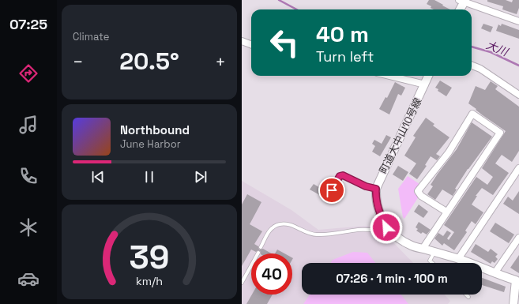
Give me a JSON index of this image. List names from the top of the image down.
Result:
{
  "streets": {
    "street": ["町道大中山10号線"]
  },
  "water": ["大川"],
  "page": {
    "tabs": "07:25",
    "tile": "Climate",
    "turn": ["40 m", "Turn left"],
    "heat": ["−", "20.5°", "+"],
    "song": ["Northbound", "June Harbor"],
    "limit": "40",
    "trip": "07:26 · 1 min · 100 m",
    "gauge": ["39", "km/h"]
  }
}
